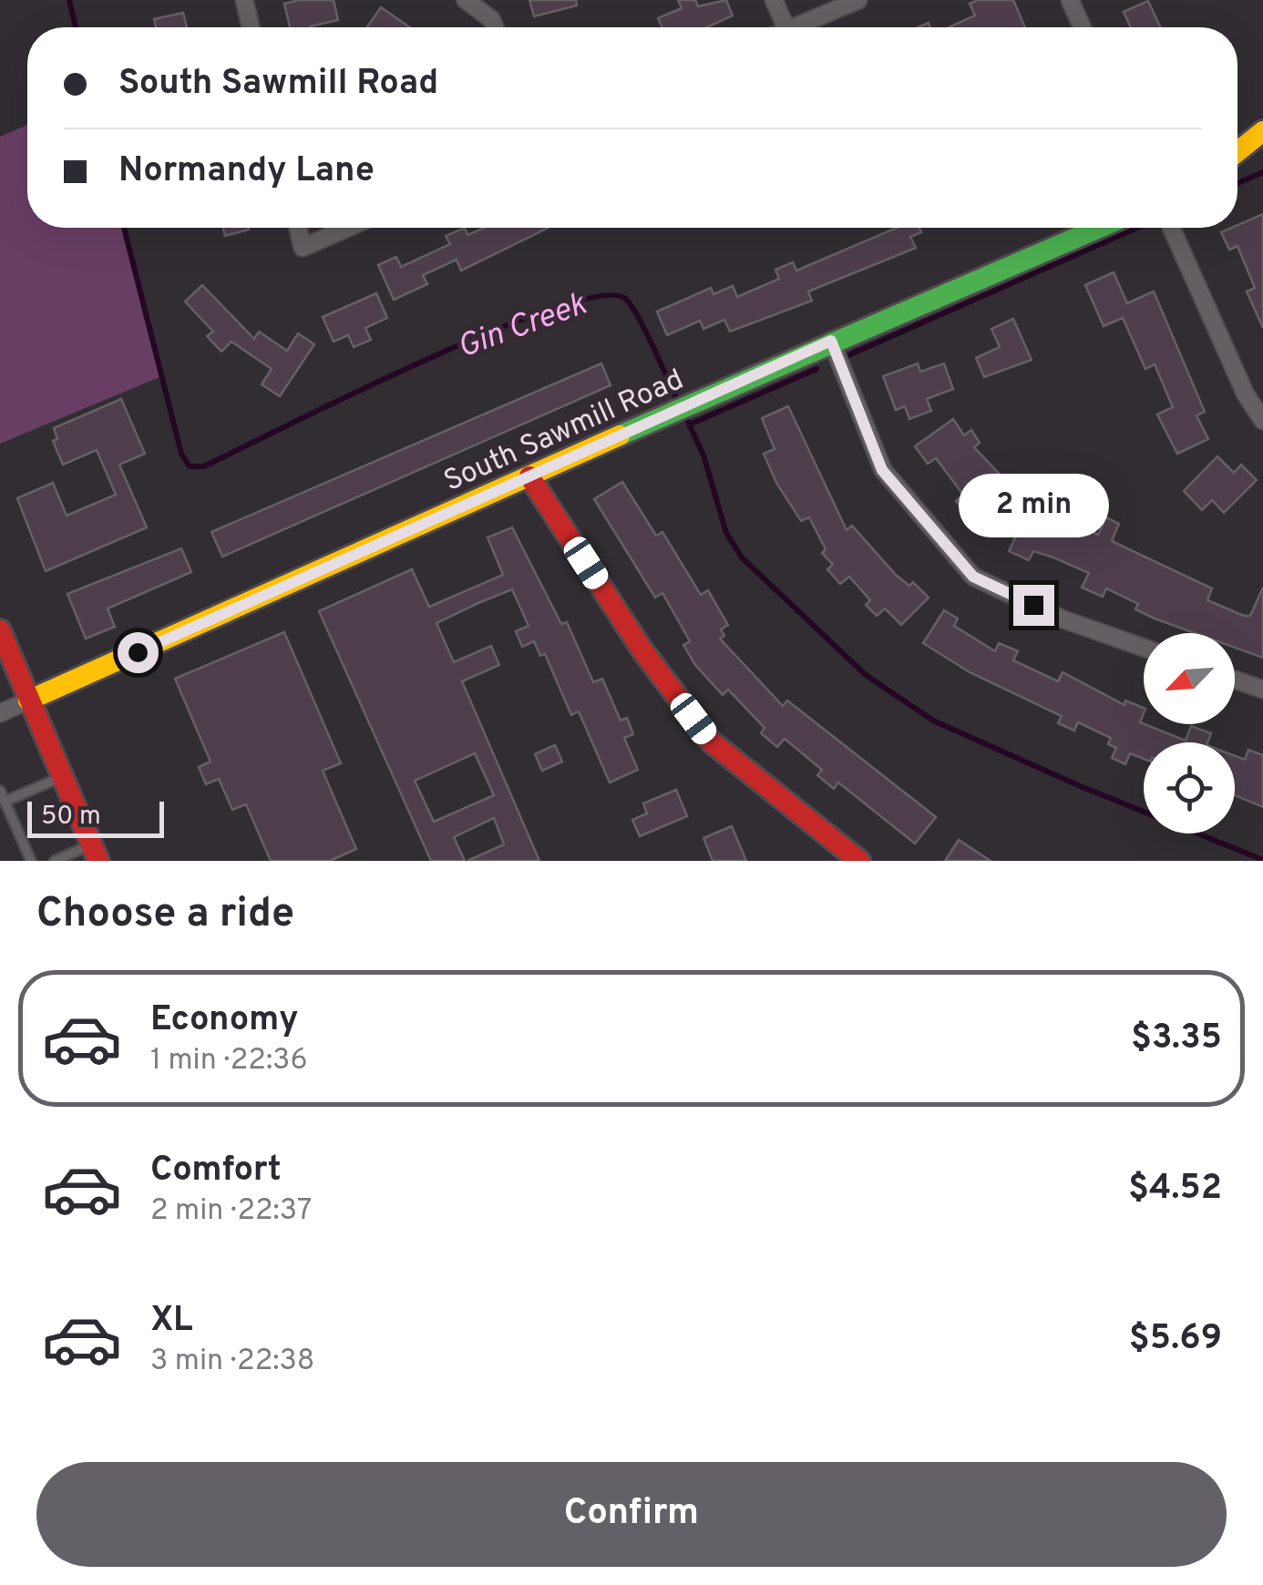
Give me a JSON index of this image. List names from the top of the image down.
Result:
{
  "streets": {
    "street": ["South Sawmill Road"]
  },
  "water": ["Gin Creek"],
  "scale_bar": "50 m",
  "north": "bottom left",
  "page": {
    "banner": ["South Sawmill Road", "Normandy Lane"],
    "bubble": "2 min",
    "scale": "50 m",
    "heading": "Choose a ride",
    "list": [
      {
        "name": "Economy",
        "note": "1 min · 22:36",
        "value": "$3.35"
      },
      {
        "name": "Comfort",
        "note": "2 min · 22:37",
        "value": "$4.52"
      },
      {
        "name": "XL",
        "note": "3 min · 22:38",
        "value": "$5.69"
      }
    ],
    "buttons": "Confirm"
  }
}
